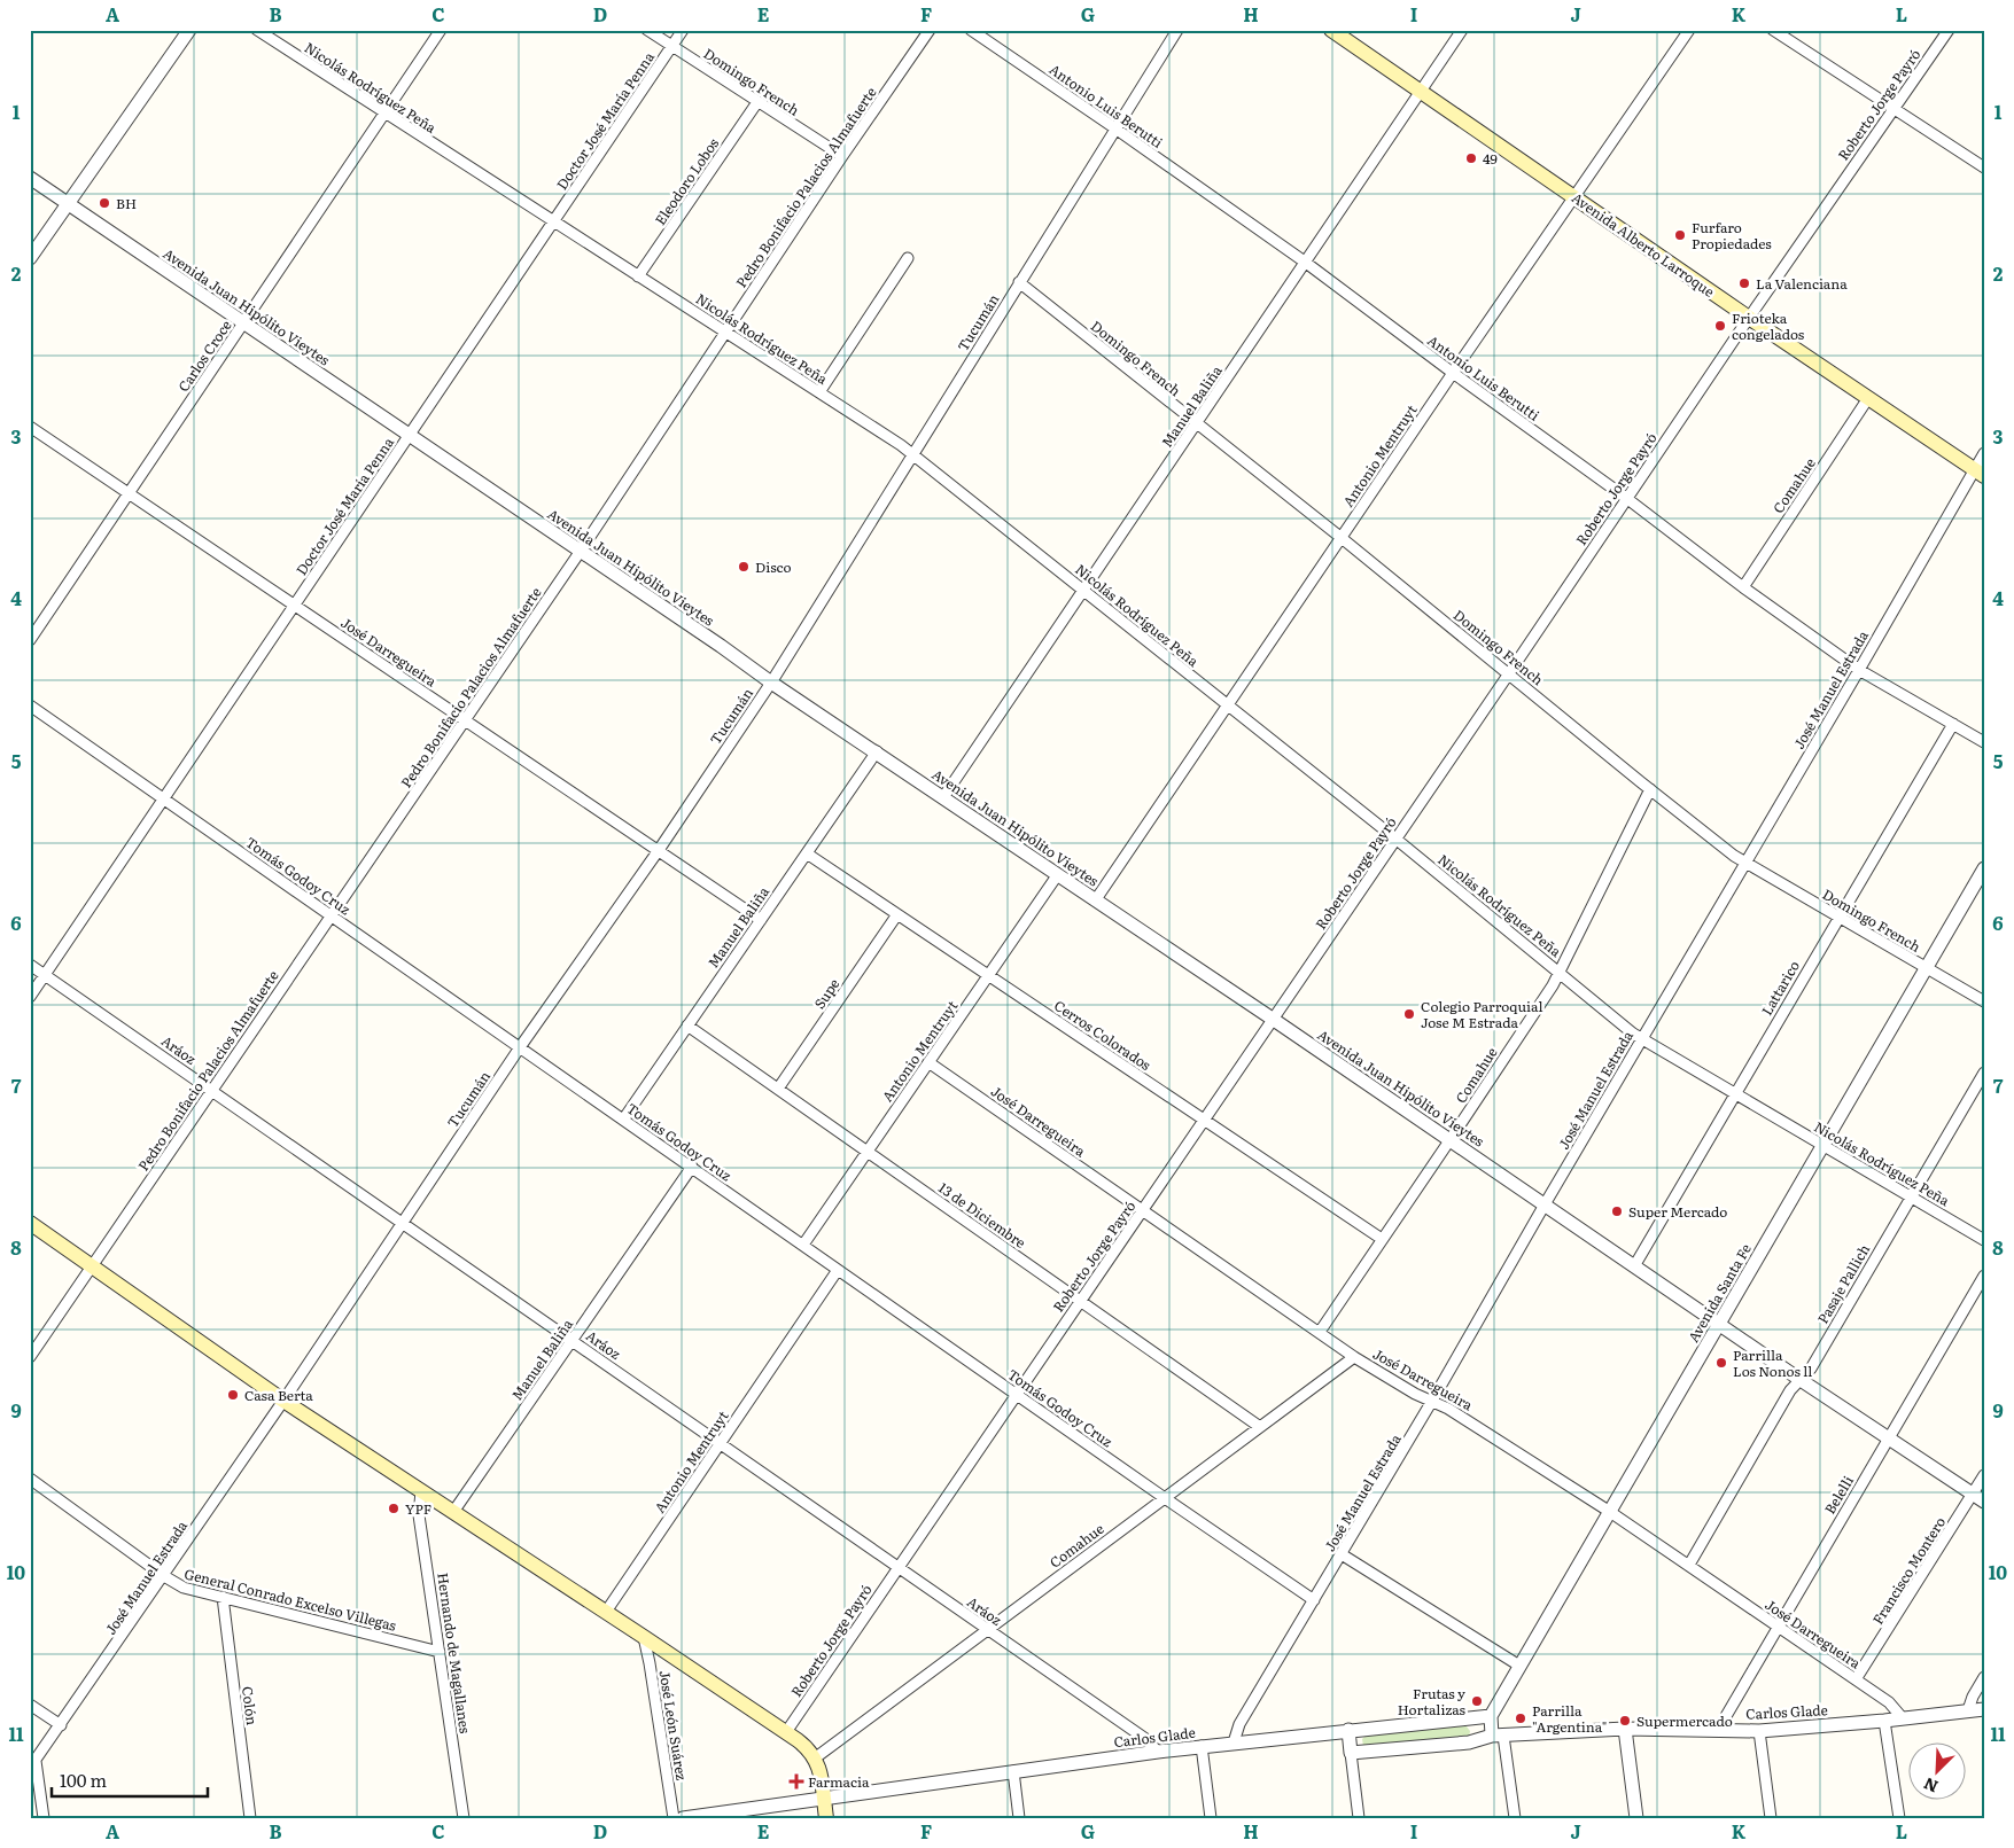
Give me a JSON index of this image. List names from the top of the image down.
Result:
{
  "streets": {
    "main road": ["Avenida Alberto Larroque"],
    "street": [
      "Domingo French",
      "Nicolás Rodríguez Peña",
      "Roberto Jorge Payró",
      "Antonio Luis Berutti",
      "Doctor José María Penna",
      "Eleodoro Lobos",
      "Pedro Bonifacio Palacios Almafuerte",
      "Avenida Juan Hipólito Vieytes",
      "Tucumán",
      "Carlos Croce",
      "Manuel Baliña",
      "Antonio Mentruyt",
      "Comahue",
      "José Darregueira",
      "José Manuel Estrada",
      "Tomás Godoy Cruz",
      "Lattarico",
      "Supe",
      "Cerros Colorados",
      "Aráoz",
      "13 de Diciembre",
      "Pasaje Pallich",
      "Avenida Santa Fe",
      "Belelli",
      "Francisco Montero",
      "General Conrado Excelso Villegas",
      "Hernando de Magallanes",
      "Colón",
      "Carlos Glade",
      "José León Suárez"
    ]
  },
  "crossings": [
    ["Domingo French", "Roberto Jorge Payró"],
    ["Domingo French", "Doctor José María Penna"],
    ["Domingo French", "Eleodoro Lobos"],
    ["Domingo French", "Pedro Bonifacio Palacios Almafuerte"],
    ["Domingo French", "Tucumán"],
    ["Domingo French", "Manuel Baliña"],
    ["Domingo French", "Antonio Mentruyt"],
    ["Domingo French", "Comahue"],
    ["Domingo French", "José Manuel Estrada"],
    ["Domingo French", "Lattarico"],
    ["Domingo French", "Avenida Santa Fe"],
    ["Nicolás Rodríguez Peña", "Roberto Jorge Payró"],
    ["Nicolás Rodríguez Peña", "Doctor José María Penna"],
    ["Nicolás Rodríguez Peña", "Eleodoro Lobos"],
    ["Nicolás Rodríguez Peña", "Pedro Bonifacio Palacios Almafuerte"],
    ["Nicolás Rodríguez Peña", "Tucumán"],
    ["Nicolás Rodríguez Peña", "Carlos Croce"],
    ["Nicolás Rodríguez Peña", "Manuel Baliña"],
    ["Nicolás Rodríguez Peña", "Antonio Mentruyt"],
    ["Nicolás Rodríguez Peña", "Comahue"],
    ["Nicolás Rodríguez Peña", "José Manuel Estrada"],
    ["Nicolás Rodríguez Peña", "Lattarico"],
    ["Nicolás Rodríguez Peña", "Pasaje Pallich"],
    ["Nicolás Rodríguez Peña", "Avenida Santa Fe"],
    ["Roberto Jorge Payró", "Antonio Luis Berutti"],
    ["Roberto Jorge Payró", "Avenida Alberto Larroque"],
    ["Roberto Jorge Payró", "Avenida Juan Hipólito Vieytes"],
    ["Roberto Jorge Payró", "José Darregueira"],
    ["Roberto Jorge Payró", "Tomás Godoy Cruz"],
    ["Roberto Jorge Payró", "Cerros Colorados"],
    ["Roberto Jorge Payró", "Aráoz"],
    ["Roberto Jorge Payró", "13 de Diciembre"],
    ["Antonio Luis Berutti", "Tucumán"],
    ["Antonio Luis Berutti", "Manuel Baliña"],
    ["Antonio Luis Berutti", "Antonio Mentruyt"],
    ["Antonio Luis Berutti", "Comahue"],
    ["Antonio Luis Berutti", "José Manuel Estrada"],
    ["Antonio Luis Berutti", "Lattarico"],
    ["Doctor José María Penna", "Avenida Juan Hipólito Vieytes"],
    ["Doctor José María Penna", "José Darregueira"],
    ["Doctor José María Penna", "Tomás Godoy Cruz"],
    ["Doctor José María Penna", "Aráoz"],
    ["Pedro Bonifacio Palacios Almafuerte", "Avenida Juan Hipólito Vieytes"],
    ["Pedro Bonifacio Palacios Almafuerte", "José Darregueira"],
    ["Pedro Bonifacio Palacios Almafuerte", "Tomás Godoy Cruz"],
    ["Pedro Bonifacio Palacios Almafuerte", "Aráoz"],
    ["Avenida Alberto Larroque", "Manuel Baliña"],
    ["Avenida Alberto Larroque", "Antonio Mentruyt"],
    ["Avenida Alberto Larroque", "Comahue"],
    ["Avenida Alberto Larroque", "José Manuel Estrada"],
    ["Avenida Juan Hipólito Vieytes", "Tucumán"],
    ["Avenida Juan Hipólito Vieytes", "Carlos Croce"],
    ["Avenida Juan Hipólito Vieytes", "Manuel Baliña"],
    ["Avenida Juan Hipólito Vieytes", "Antonio Mentruyt"],
    ["Avenida Juan Hipólito Vieytes", "Comahue"],
    ["Avenida Juan Hipólito Vieytes", "José Manuel Estrada"],
    ["Avenida Juan Hipólito Vieytes", "Lattarico"],
    ["Avenida Juan Hipólito Vieytes", "Pasaje Pallich"],
    ["Avenida Juan Hipólito Vieytes", "Avenida Santa Fe"],
    ["Avenida Juan Hipólito Vieytes", "Belelli"],
    ["Avenida Juan Hipólito Vieytes", "Francisco Montero"],
    ["Tucumán", "José Darregueira"],
    ["Tucumán", "José Manuel Estrada"],
    ["Tucumán", "Tomás Godoy Cruz"],
    ["Tucumán", "Aráoz"],
    ["Carlos Croce", "José Darregueira"],
    ["Manuel Baliña", "José Darregueira"],
    ["Manuel Baliña", "Tomás Godoy Cruz"],
    ["Manuel Baliña", "Cerros Colorados"],
    ["Manuel Baliña", "Aráoz"],
    ["Manuel Baliña", "13 de Diciembre"],
    ["Antonio Mentruyt", "José Darregueira"],
    ["Antonio Mentruyt", "Tomás Godoy Cruz"],
    ["Antonio Mentruyt", "Cerros Colorados"],
    ["Antonio Mentruyt", "Aráoz"],
    ["Antonio Mentruyt", "13 de Diciembre"],
    ["Comahue", "José Darregueira"],
    ["Comahue", "Tomás Godoy Cruz"],
    ["Comahue", "Cerros Colorados"],
    ["Comahue", "Aráoz"],
    ["Comahue", "13 de Diciembre"],
    ["José Darregueira", "José Manuel Estrada"],
    ["José Darregueira", "Pasaje Pallich"],
    ["José Darregueira", "Avenida Santa Fe"],
    ["José Darregueira", "Belelli"],
    ["José Darregueira", "Francisco Montero"],
    ["José Darregueira", "Carlos Glade"],
    ["José Manuel Estrada", "Tomás Godoy Cruz"],
    ["José Manuel Estrada", "General Conrado Excelso Villegas"],
    ["José Manuel Estrada", "Carlos Glade"],
    ["Supe", "Cerros Colorados"],
    ["Supe", "13 de Diciembre"],
    ["Aráoz", "Carlos Glade"],
    ["Avenida Santa Fe", "Carlos Glade"],
    ["Belelli", "Carlos Glade"],
    ["General Conrado Excelso Villegas", "Hernando de Magallanes"],
    ["General Conrado Excelso Villegas", "Colón"]
  ],
  "places": {
    "other": [
      "49",
      "BH",
      "Furfaro Propiedades",
      "La Valenciana",
      "Frioteka congelados",
      "Disco",
      "Colegio Parroquial Jose M Estrada",
      "Super Mercado",
      "Parrilla Los Nonos ll",
      "Casa Berta",
      "YPF",
      "Frutas y Hortalizas",
      "Parrilla \"Argentina\"",
      "Supermercado"
    ],
    "health": ["Farmacia"]
  },
  "scale_bar": "100 m",
  "north": "bottom left",
  "grid": {
    "columns": [
      "A",
      "B",
      "C",
      "D",
      "E",
      "F",
      "G",
      "H",
      "I",
      "J",
      "K",
      "L"
    ],
    "rows": [
      "1",
      "2",
      "3",
      "4",
      "5",
      "6",
      "7",
      "8",
      "9",
      "10",
      "11"
    ]
  }
}
